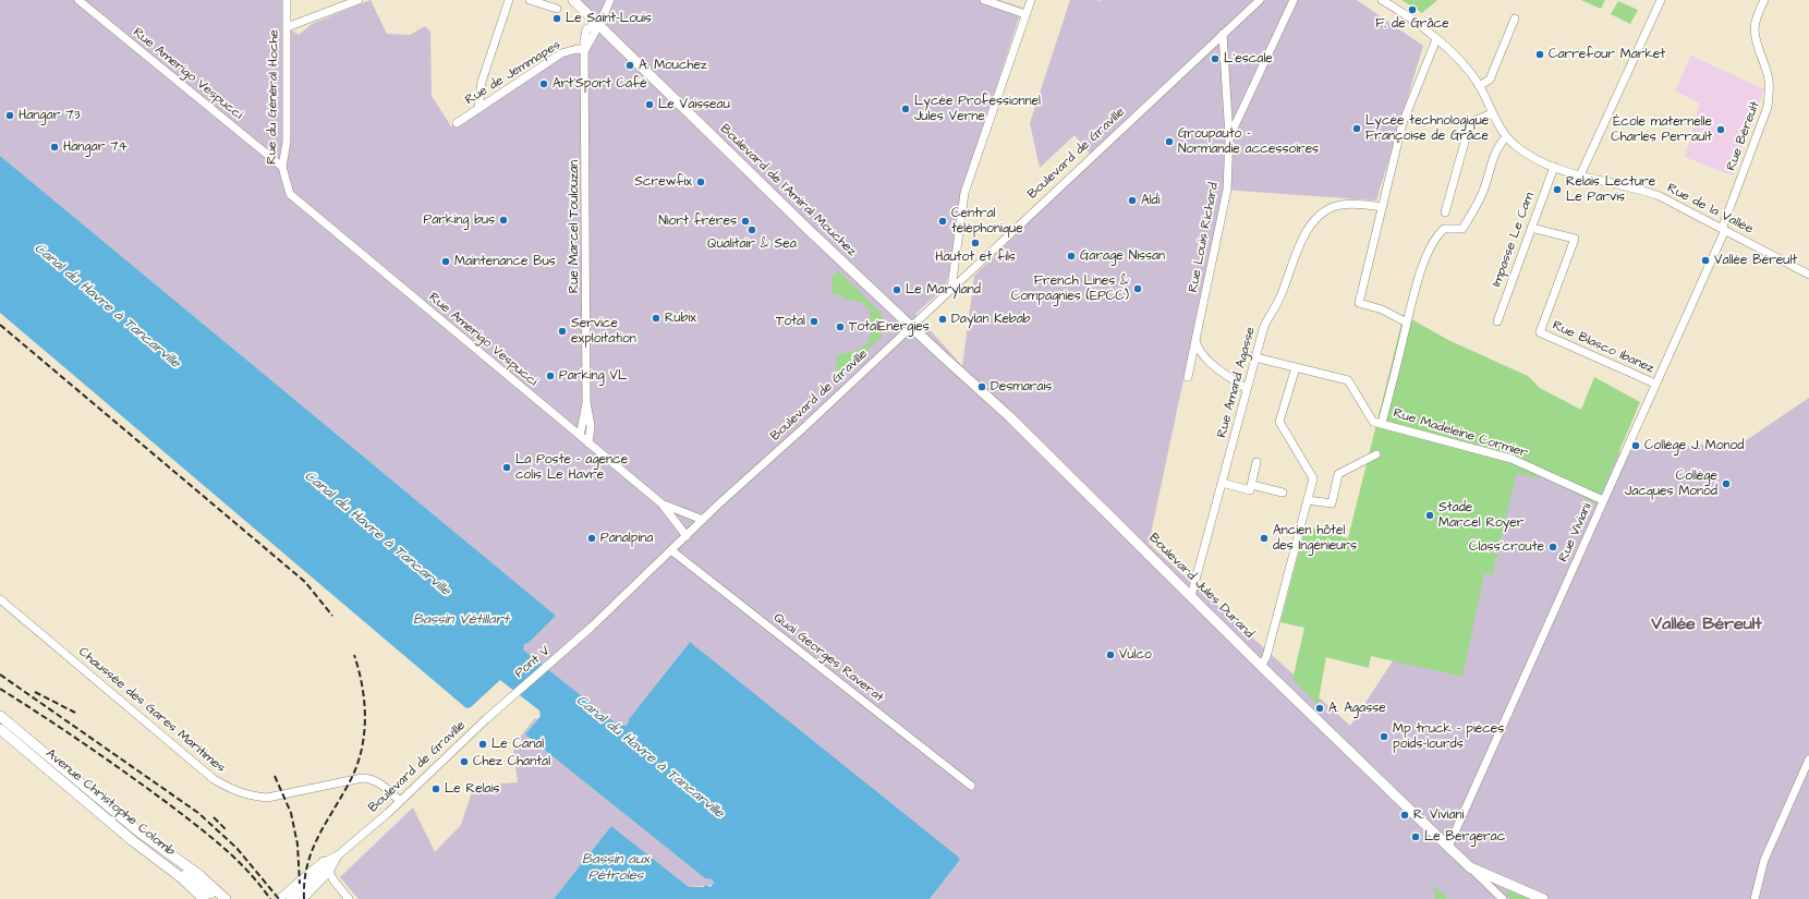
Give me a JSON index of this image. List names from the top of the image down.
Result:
{
  "streets": {
    "main road": ["Boulevard de l'Amiral Mouchez", "Boulevard Jules Durand", "Avenue Christophe Colomb"],
    "street": [
      "Rue de Jemmapes",
      "Rue Amerigo Vespucci",
      "Rue du Général Hoche",
      "Rue Béreult",
      "Boulevard de Graville",
      "Rue de la Vallée",
      "Rue Marcel Toulouzan",
      "Rue Louis Richard",
      "Impasse Le Cam",
      "Rue Blasco Ibanez",
      "Rue Amand Agasse",
      "Rue Madeleine Cormier",
      "Rue Viviani",
      "Quai Georges Raverat",
      "Pont V",
      "Chaussée des Gares Maritimes"
    ]
  },
  "crossings": [
    ["Rue de Jemmapes", "Rue Marcel Toulouzan"],
    ["Rue Amerigo Vespucci", "Rue du Général Hoche"],
    ["Rue Amerigo Vespucci", "Boulevard de Graville"],
    ["Rue Amerigo Vespucci", "Rue Marcel Toulouzan"],
    ["Rue Béreult", "Rue de la Vallée"],
    ["Rue Béreult", "Rue Viviani"],
    ["Boulevard de Graville", "Boulevard de l'Amiral Mouchez"],
    ["Boulevard de Graville", "Rue Louis Richard"],
    ["Boulevard de Graville", "Boulevard Jules Durand"],
    ["Boulevard de Graville", "Quai Georges Raverat"],
    ["Boulevard de Graville", "Pont V"],
    ["Boulevard de Graville", "Chaussée des Gares Maritimes"],
    ["Boulevard de l'Amiral Mouchez", "Rue Marcel Toulouzan"],
    ["Boulevard de l'Amiral Mouchez", "Boulevard Jules Durand"],
    ["Rue de la Vallée", "Impasse Le Cam"],
    ["Rue de la Vallée", "Rue Viviani"],
    ["Impasse Le Cam", "Rue Blasco Ibanez"],
    ["Rue Blasco Ibanez", "Rue Viviani"],
    ["Rue Amand Agasse", "Boulevard Jules Durand"],
    ["Rue Madeleine Cormier", "Rue Viviani"],
    ["Rue Viviani", "Boulevard Jules Durand"]
  ],
  "districts": ["Vallée Béreult"],
  "water": ["Canal du Havre à Tancarville", "Bassin Vétillart", "Bassin aux Pétroles"],
  "places": [
    "F. de Grâce",
    "Le Saint-Louis",
    "Carrefour Market",
    "L'escale",
    "A. Mouchez",
    "Art'Sport Café",
    "Le Vaisseau",
    "Lycée Professionnel Jules Verne",
    "Hangar 73",
    "Lycée technologique Françoise de Grâce",
    "École maternelle Charles Perrault",
    "Groupauto - Normandie accessoires",
    "Hangar 74",
    "Screwfix",
    "Relais Lecture Le Parvis",
    "Aldi",
    "Parking bus",
    "Niort frères",
    "Central téléphonique",
    "Qualitair & Sea",
    "Hautot et fils",
    "Garage Nissan",
    "Vallée Béreult",
    "Maintenance Bus",
    "French Lines & Compagnies (EPCC)",
    "Le Maryland",
    "Rubix",
    "Daylan Kebab",
    "Total",
    "TotalEnergies",
    "Service exploitation",
    "Parking VL",
    "Desmarais",
    "Collège J. Monod",
    "La Poste - agence colis Le Havre",
    "Collège Jacques Monod",
    "Stade Marcel Royer",
    "Panalpina",
    "Ancien hôtel des Ingénieurs",
    "Class'croute",
    "Vulco",
    "A. Agasse",
    "Mp truck - pièces poids-lourds",
    "Le Canal",
    "Chez Chantal",
    "Le Relais",
    "R. Viviani",
    "Le Bergerac"
  ]
}
